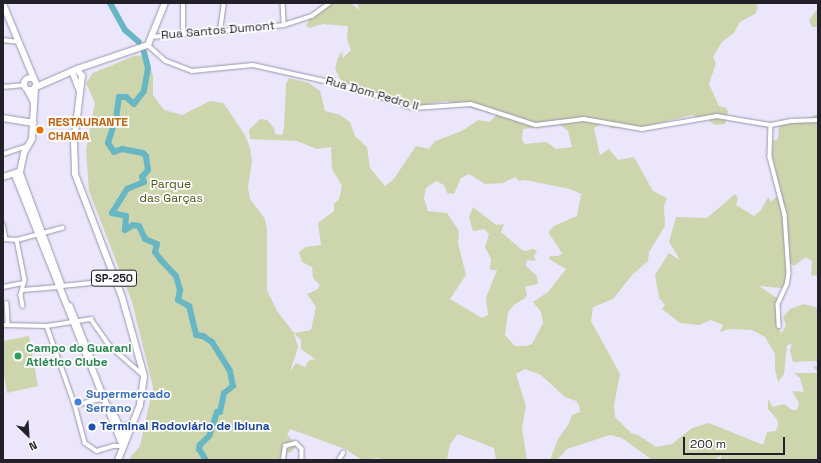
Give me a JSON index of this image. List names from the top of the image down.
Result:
{
  "streets": {
    "main road": ["SP-250"],
    "street": ["Rua Santos Dumont", "Rua Dom Pedro II"]
  },
  "parks": ["Parque das Garças"],
  "places": [
    "RESTAURANTE CHAMA",
    "Campo do Guarani Atlético Clube",
    "Supermercado Serrano",
    "Terminal Rodoviário de Ibiuna"
  ],
  "scale_bar": "200 m",
  "north": "bottom right"
}
